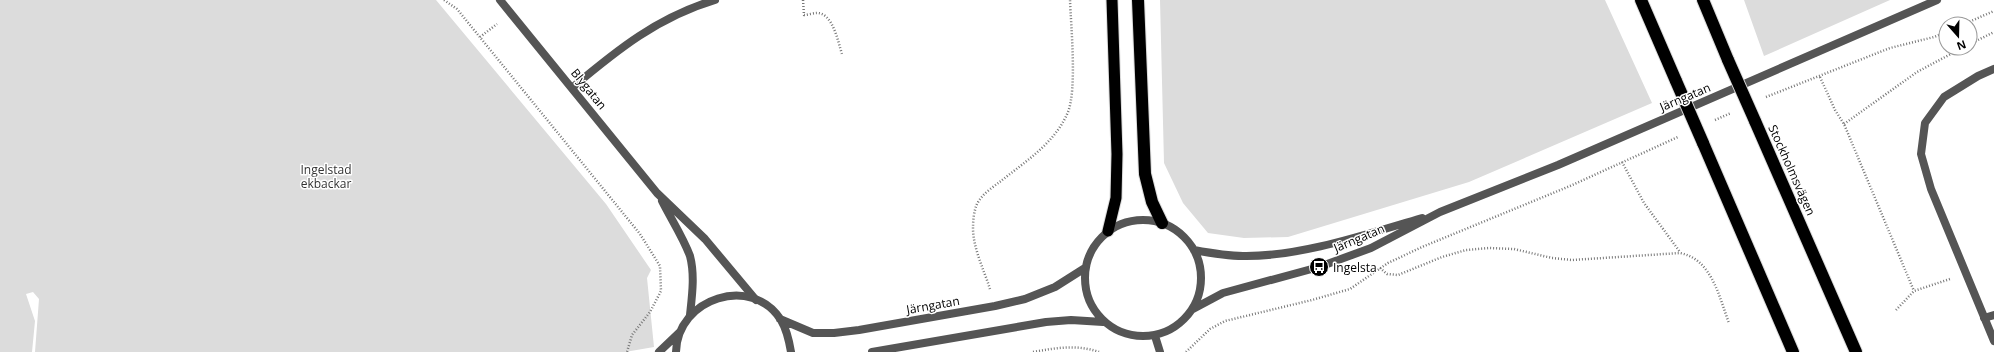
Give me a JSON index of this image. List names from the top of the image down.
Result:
{
  "streets": {
    "highway": ["Stockholmsvägen"],
    "street": ["Blygatan", "Järngatan"]
  },
  "parks": ["Ingelstad ekbackar"],
  "places": {
    "bus stop": ["Ingelsta"]
  },
  "north": "bottom"
}
